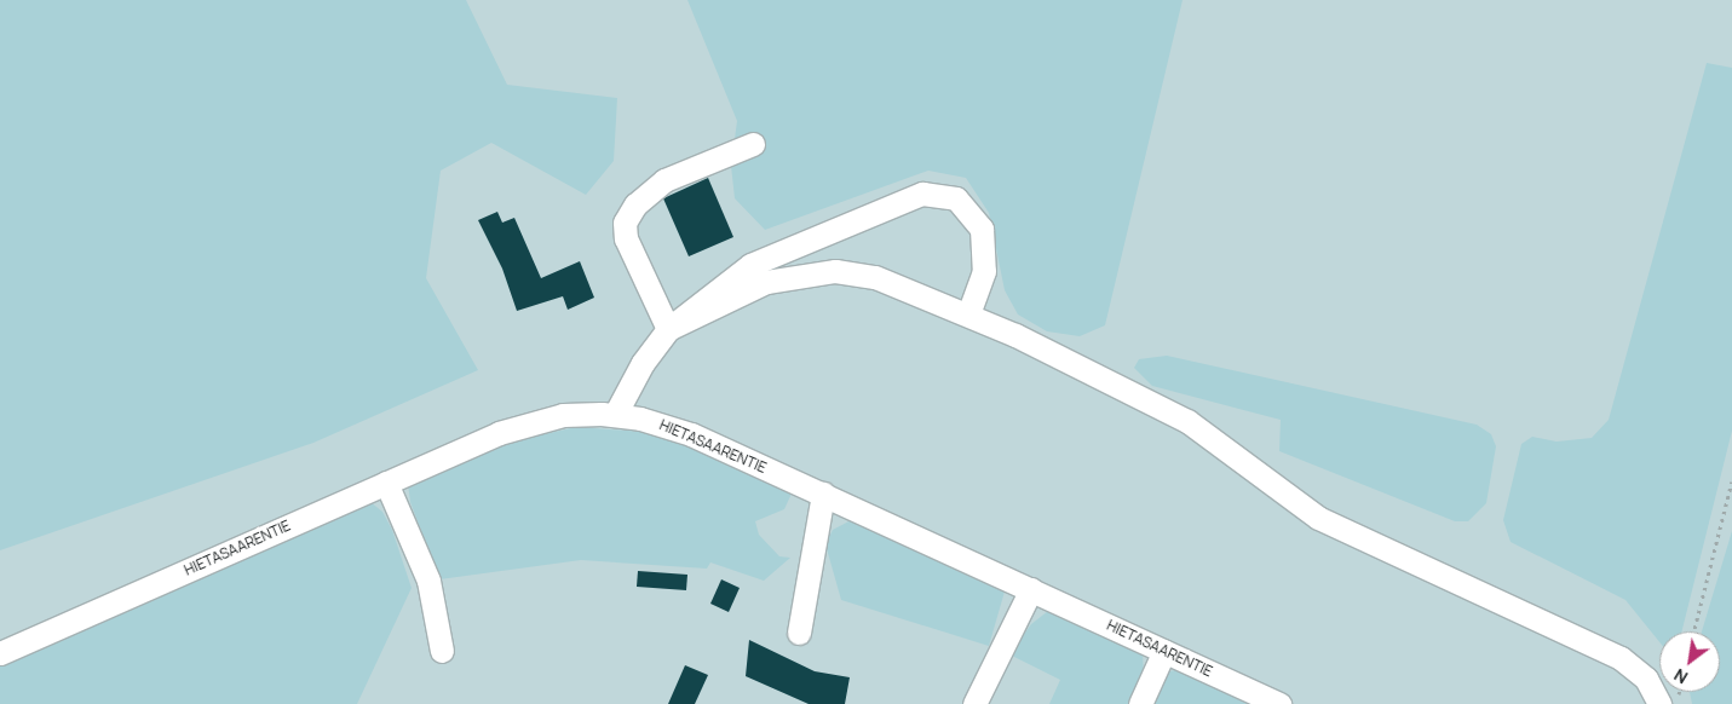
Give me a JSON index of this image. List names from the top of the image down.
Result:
{
  "streets": {
    "street": ["HIETASAARENTIE"]
  },
  "north": "bottom left"
}
